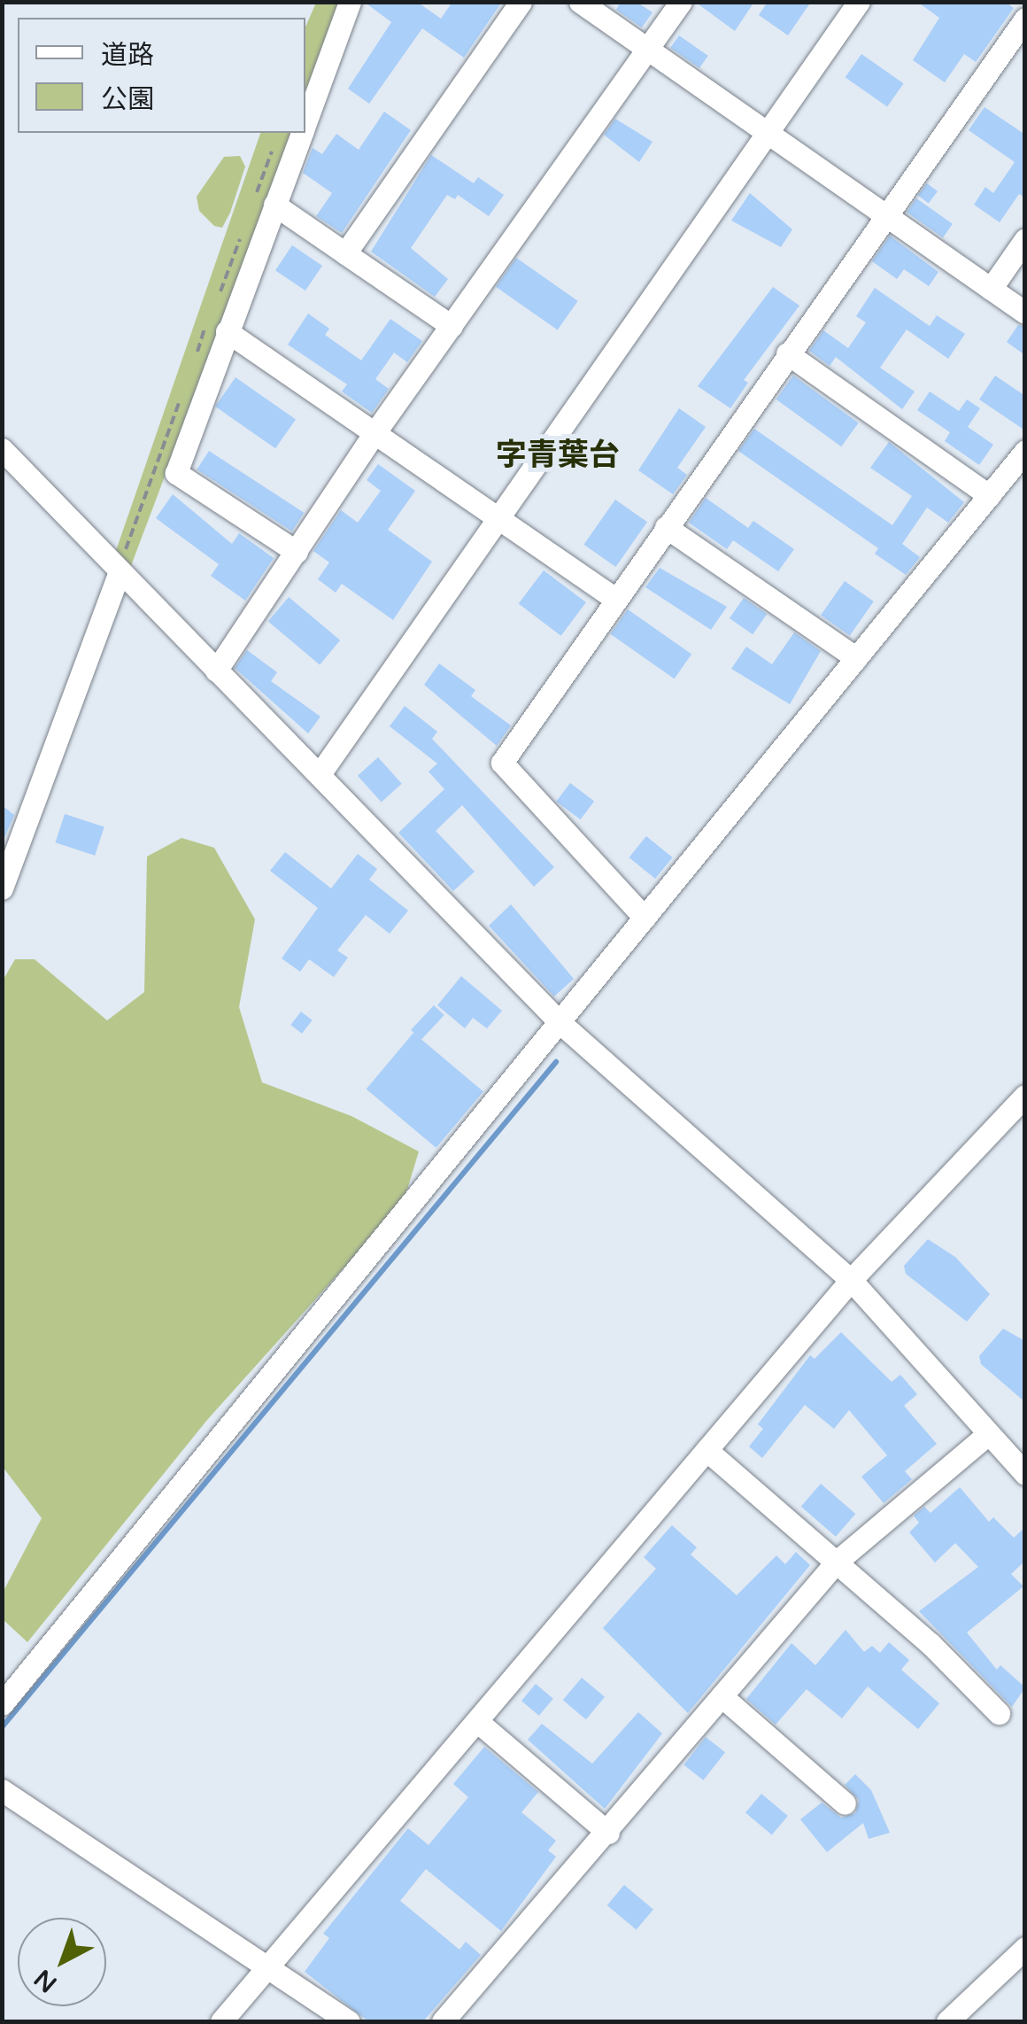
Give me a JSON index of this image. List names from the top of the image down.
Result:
{
  "districts": ["字青葉台"],
  "legend": ["道路", "公園"],
  "north": "bottom left"
}
